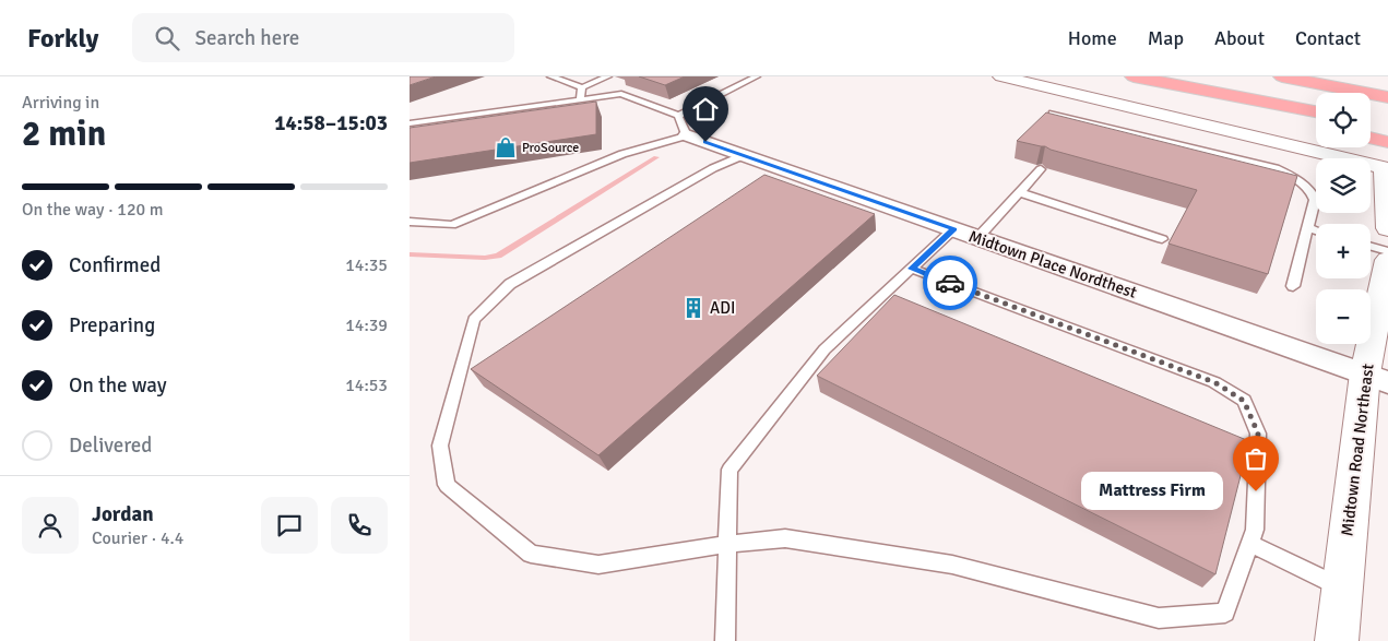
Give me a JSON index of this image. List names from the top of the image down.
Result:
{
  "streets": {
    "street": ["Midtown Place Nordthest", "Midtown Road Northeast"]
  },
  "crossings": [
    ["Midtown Place Nordthest", "Midtown Road Northeast"]
  ],
  "places": {
    "shop": ["ProSource"],
    "building": ["ADI"],
    "other": ["Mattress Firm"]
  },
  "page": {
    "header": "Forkly",
    "search": "Search here",
    "nav": [
      "Home",
      "Map",
      "About",
      "Contact"
    ],
    "heading": ["2 min", "Arriving in", "14:58–15:03"],
    "panel": ["Jordan", "Courier · 4.4"],
    "map_buttons": ["+", "−"],
    "bar": "On the way · 120 m",
    "list": [
      ["Confirmed", "14:35"],
      ["Preparing", "14:39"],
      ["On the way", "14:53"],
      "Delivered"
    ],
    "bubble": "Mattress Firm"
  }
}
